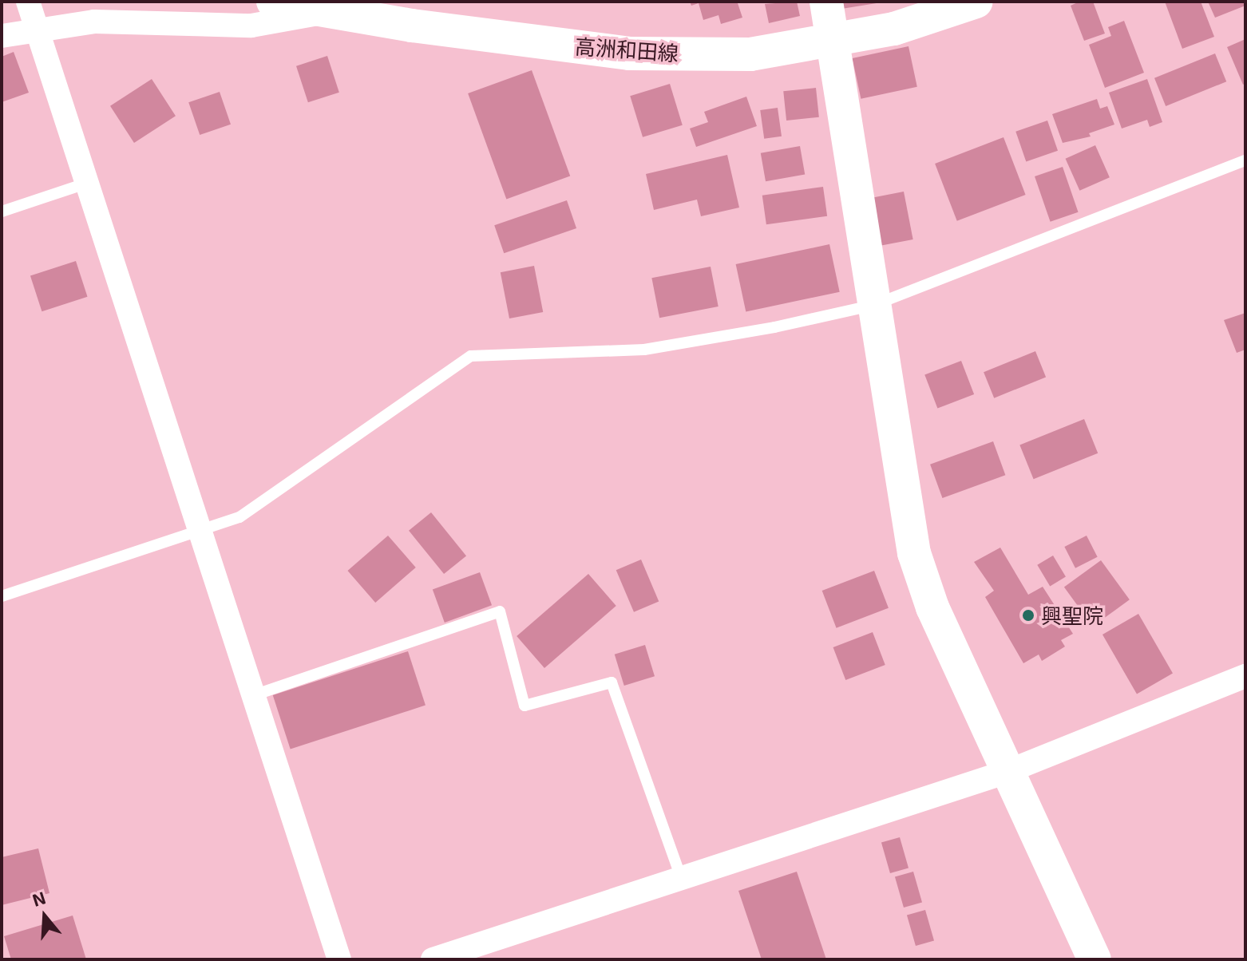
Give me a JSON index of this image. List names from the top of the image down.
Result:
{
  "streets": {
    "street": ["高洲和田線"]
  },
  "places": ["興聖院"],
  "north": "top"
}
